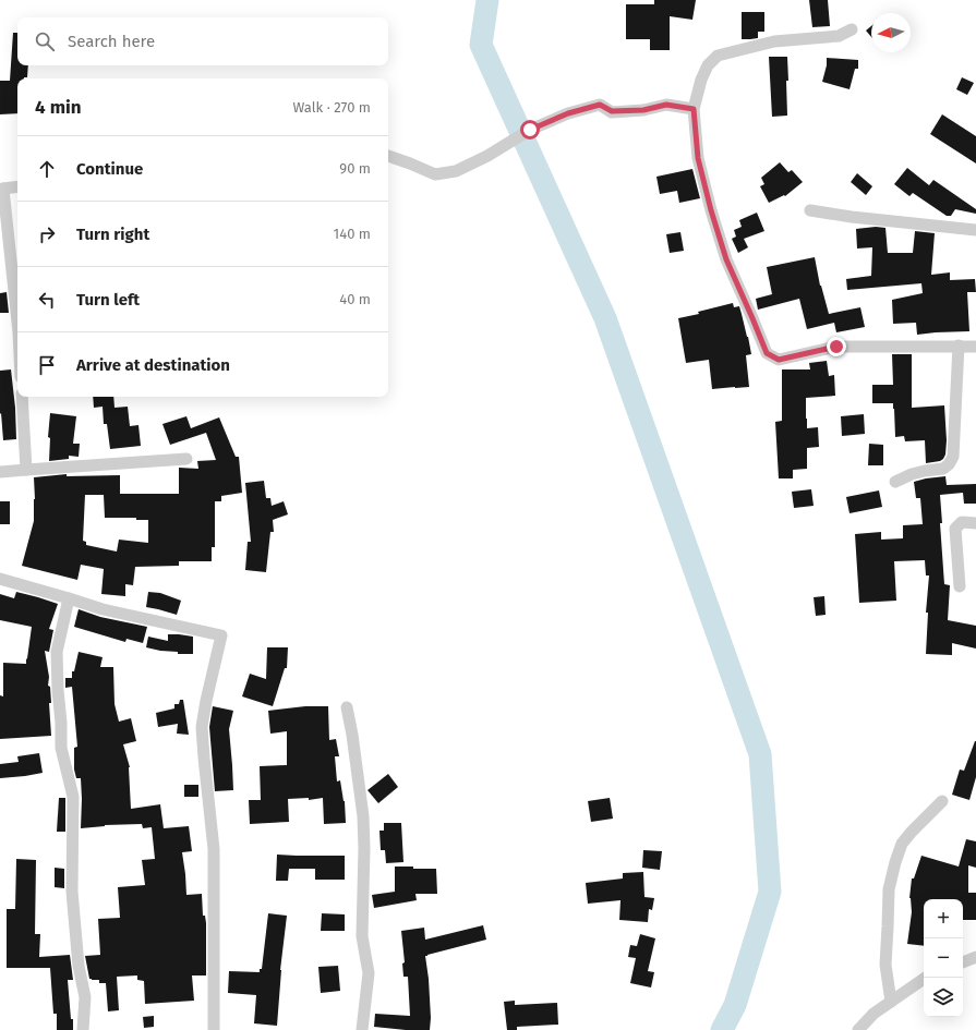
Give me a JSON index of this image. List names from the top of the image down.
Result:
{
  "north": "left",
  "page": {
    "search": "Search here",
    "heading": ["4 min", "Walk · 270 m"],
    "list": [
      ["Continue", "90 m"],
      ["Turn right", "140 m"],
      ["Turn left", "40 m"],
      "Arrive at destination"
    ],
    "map_buttons": ["+", "−"]
  }
}
